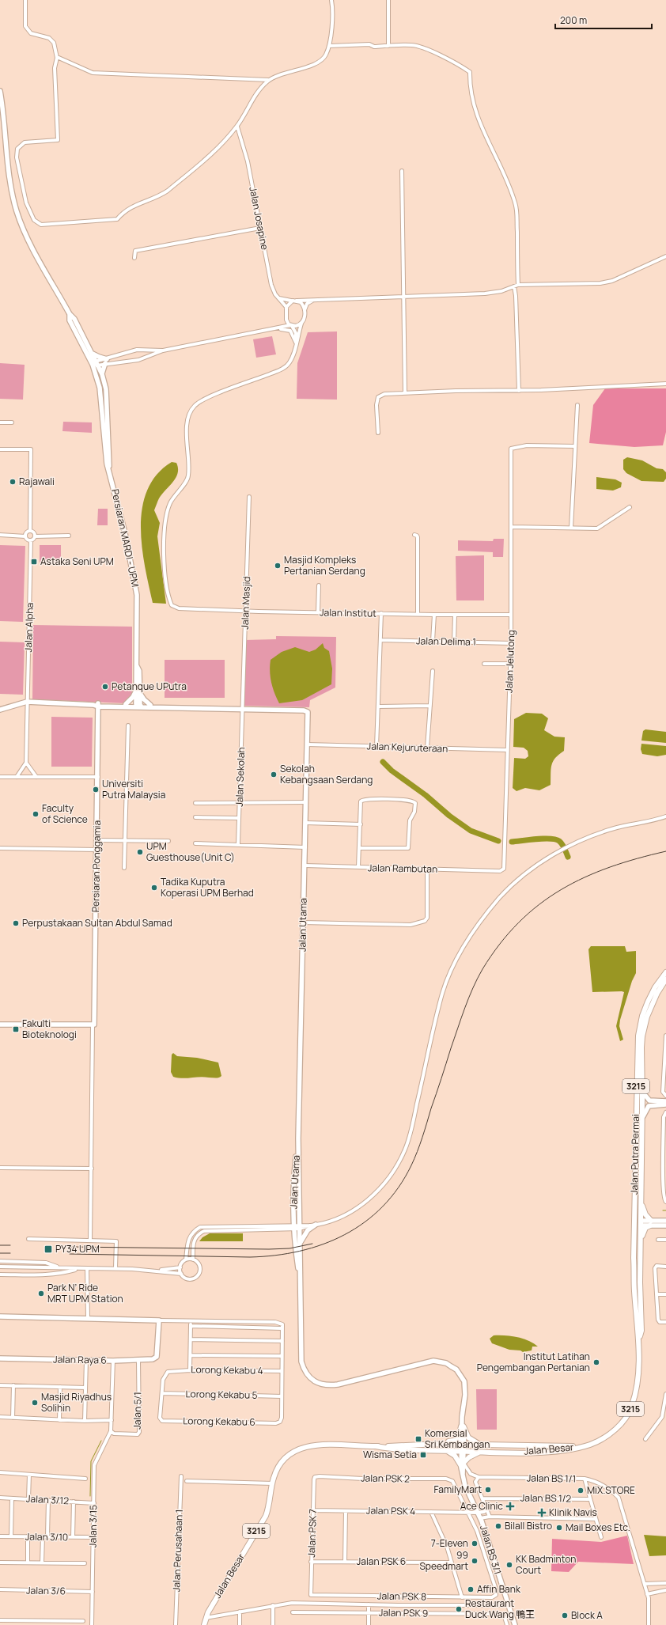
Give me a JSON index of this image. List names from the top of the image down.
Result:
{
  "streets": {
    "main road": ["3215", "Jalan Putra Permai", "Jalan Besar"],
    "street": [
      "Jalan Josapine",
      "Persiaran MARDI - UPM",
      "Jalan Masjid",
      "Jalan Institut",
      "Jalan Alpha",
      "Jalan Delima 1",
      "Jalan Jelutong",
      "Jalan Kejuruteraan",
      "Jalan Sekolah",
      "Persiaran Ponggamia",
      "Jalan Rambutan",
      "Jalan Utama",
      "Jalan Raya 6",
      "Lorong Kekabu 4",
      "Lorong Kekabu 5",
      "Jalan 5/1",
      "Lorong Kekabu 6",
      "Jalan PSK 2",
      "Jalan BS 1/1",
      "Jalan BS 1/2",
      "Jalan 3/12",
      "Jalan PSK 4",
      "Jalan 3/15",
      "Jalan PSK 7",
      "Jalan 3/10",
      "Jalan BS 3/1",
      "Jalan Perusahaan 1",
      "Jalan PSK 6",
      "Jalan 3/6",
      "Jalan PSK 8",
      "Jalan PSK 9"
    ]
  },
  "crossings": [
    ["Jalan Masjid", "Jalan Institut"],
    ["Jalan Masjid", "Jalan Sekolah"],
    ["Jalan Masjid", "Jalan Utama"],
    ["Jalan Institut", "Jalan Jelutong"],
    ["Jalan Delima 1", "Jalan Jelutong"],
    ["Jalan Jelutong", "Jalan Kejuruteraan"],
    ["Jalan Jelutong", "Jalan Rambutan"],
    ["Jalan Kejuruteraan", "Jalan Utama"],
    ["Jalan Sekolah", "Jalan Utama"],
    ["Jalan Rambutan", "Jalan Utama"],
    ["Jalan Putra Permai", "Jalan Besar"],
    ["Jalan Raya 6", "Jalan 5/1"],
    ["Lorong Kekabu 4", "Lorong Kekabu 5"],
    ["Lorong Kekabu 4", "Lorong Kekabu 6"],
    ["Lorong Kekabu 5", "Lorong Kekabu 6"],
    ["Jalan 5/1", "Jalan 3/15"],
    ["Jalan Besar", "Jalan BS 3/1"],
    ["Jalan PSK 2", "Jalan PSK 4"],
    ["Jalan PSK 2", "Jalan PSK 7"],
    ["Jalan PSK 2", "Jalan PSK 8"],
    ["Jalan BS 1/1", "Jalan BS 1/2"],
    ["Jalan 3/12", "Jalan 3/15"],
    ["Jalan PSK 4", "Jalan PSK 7"],
    ["Jalan PSK 4", "Jalan BS 3/1"],
    ["Jalan PSK 4", "Jalan PSK 8"],
    ["Jalan 3/15", "Jalan 3/10"],
    ["Jalan 3/15", "Jalan 3/6"],
    ["Jalan PSK 7", "Jalan PSK 6"],
    ["Jalan PSK 7", "Jalan PSK 8"]
  ],
  "places": {
    "other": [
      "Rajawali",
      "Masjid Kompleks Pertanian Serdang",
      "Petanque UPutra",
      "Sekolah Kebangsaan Serdang",
      "Universiti Putra Malaysia",
      "Faculty of Science",
      "UPM Guesthouse(Unit C)",
      "Tadika Kuputra Koperasi UPM Berhad",
      "Perpustakaan Sultan Abdul Samad",
      "Park N’ Ride MRT UPM Station",
      "Institut Latihan Pengembangan Pertanian",
      "Masjid Riyadhus Solihin",
      "FamilyMart",
      "MiX.STORE",
      "Bilall Bistro",
      "Mail Boxes Etc.",
      "7-Eleven",
      "99 Speedmart",
      "KK Badminton Court",
      "Affin Bank",
      "Restaurant Duck Wang 鴨王",
      "Block A"
    ],
    "transit": [
      "Astaka Seni UPM",
      "Fakulti Bioteknologi",
      "PY34 UPM",
      "Komersial Sri Kembangan",
      "Wisma Setia"
    ],
    "health": ["Ace Clinic", "Klinik Navis"]
  },
  "scale_bar": "200 m"
}
